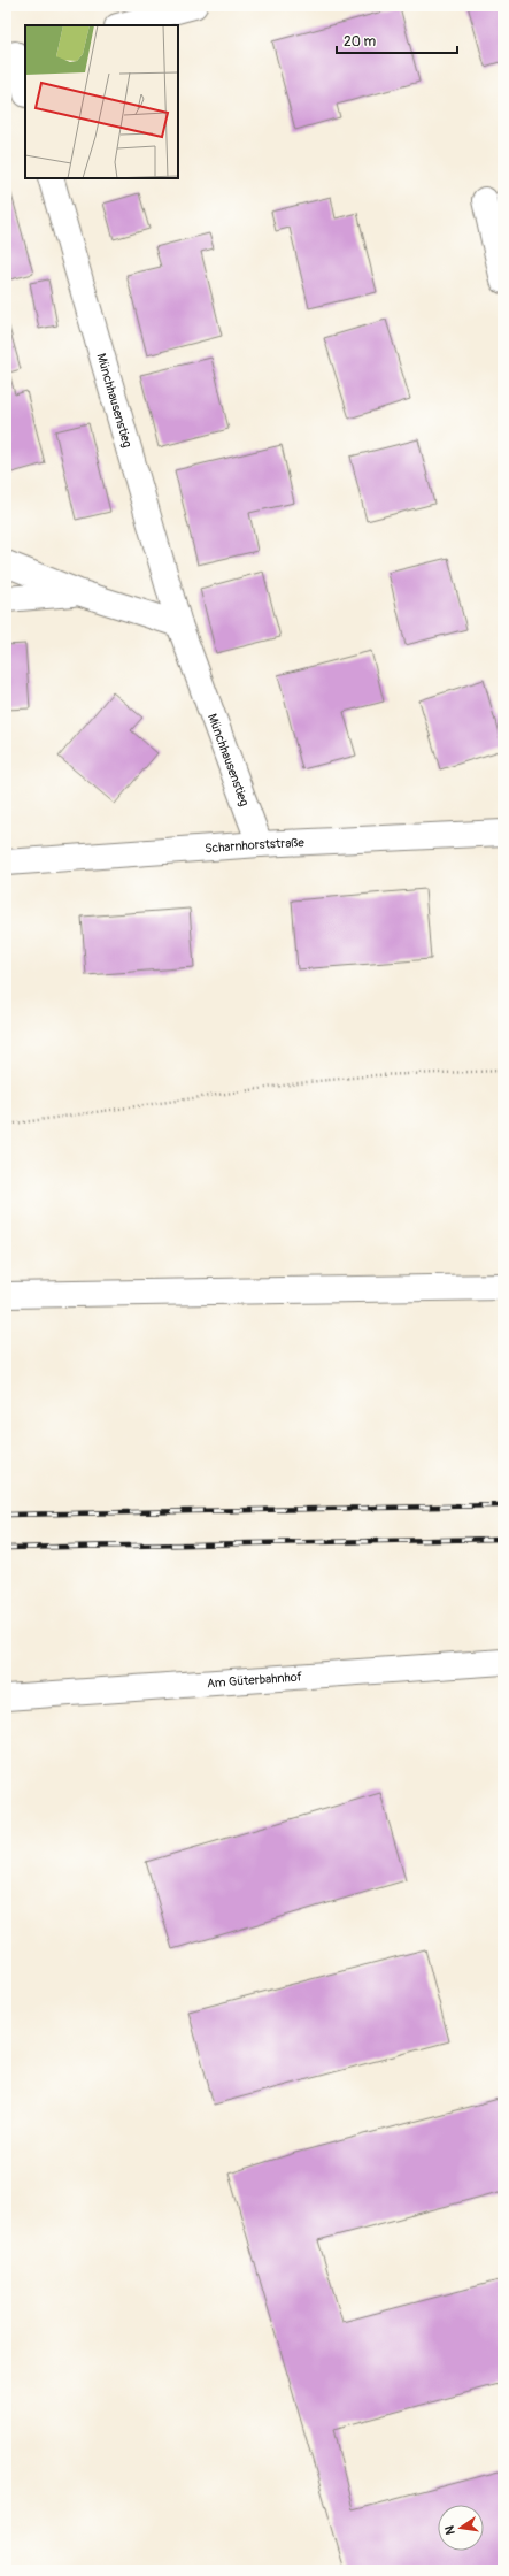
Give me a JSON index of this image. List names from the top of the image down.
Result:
{
  "streets": {
    "street": ["Münchhausenstieg", "Scharnhorststraße", "Am Güterbahnhof"]
  },
  "crossings": [
    ["Münchhausenstieg", "Scharnhorststraße"]
  ],
  "scale_bar": "20 m",
  "north": "left"
}
